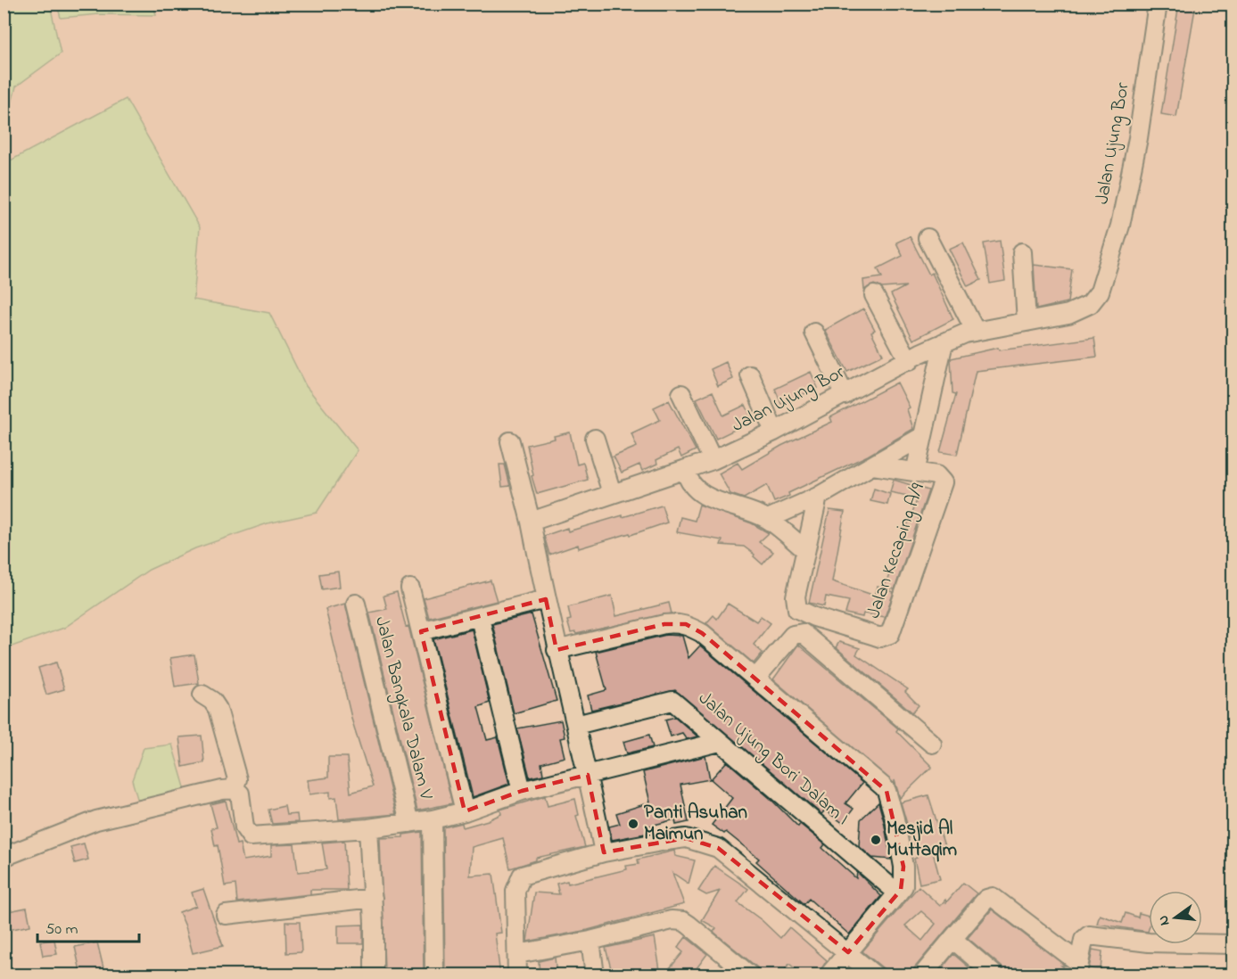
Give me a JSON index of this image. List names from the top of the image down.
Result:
{
  "streets": {
    "street": [
      "Jalan Ujung Bor",
      "Jalan Kecaping A/9",
      "Jalan Bangkala Dalam V",
      "Jalan Ujung Bori Dalam I"
    ]
  },
  "crossings": [
    ["Jalan Ujung Bor", "Jalan Kecaping A/9"]
  ],
  "places": ["Panti Asuhan Maimun", "Mesjid Al Muttaqim"],
  "scale_bar": "50 m",
  "north": "left"
}
